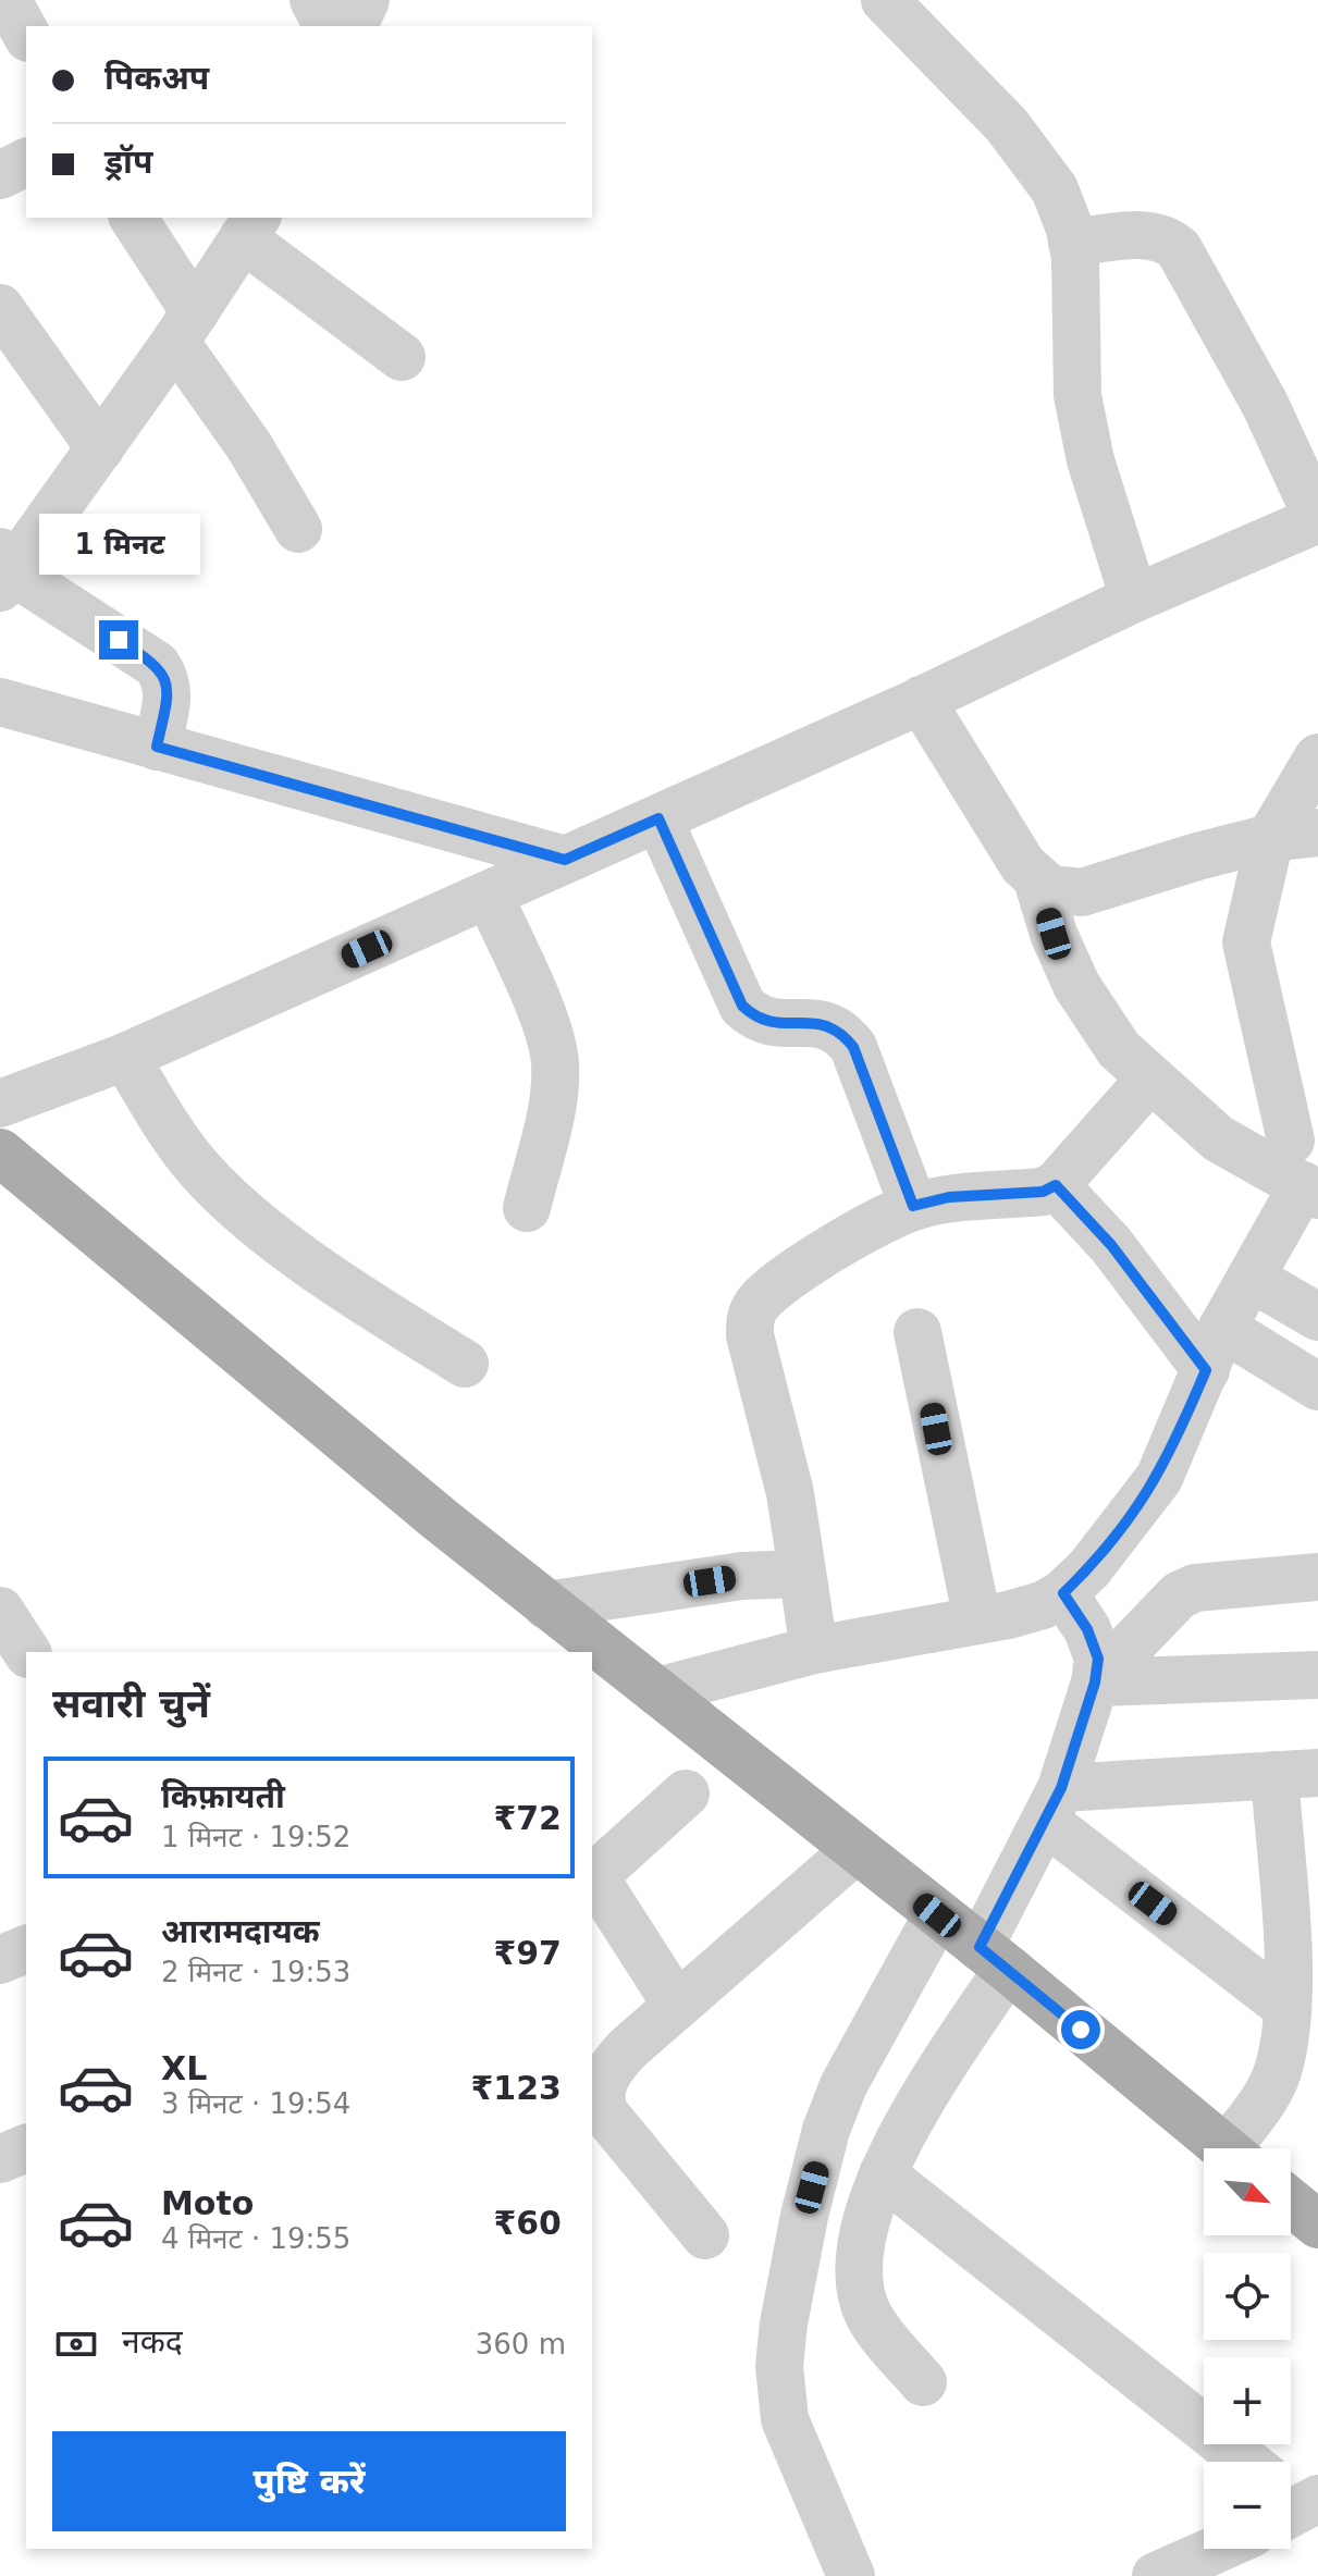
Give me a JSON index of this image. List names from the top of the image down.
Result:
{
  "north": "bottom right",
  "page": {
    "banner": ["पिकअप", "ड्रॉप"],
    "bubble": "1 मिनट",
    "heading": "सवारी चुनें",
    "list": [
      {
        "name": "किफ़ायती",
        "note": "1 मिनट · 19:52",
        "value": "₹72"
      },
      {
        "name": "आरामदायक",
        "note": "2 मिनट · 19:53",
        "value": "₹97"
      },
      {
        "name": "XL",
        "note": "3 मिनट · 19:54",
        "value": "₹123"
      },
      {
        "name": "Moto",
        "note": "4 मिनट · 19:55",
        "value": "₹60"
      }
    ],
    "map_buttons": ["+", "−"],
    "pay": ["नकद", "360 m"],
    "buttons": "पुष्टि करें"
  }
}
